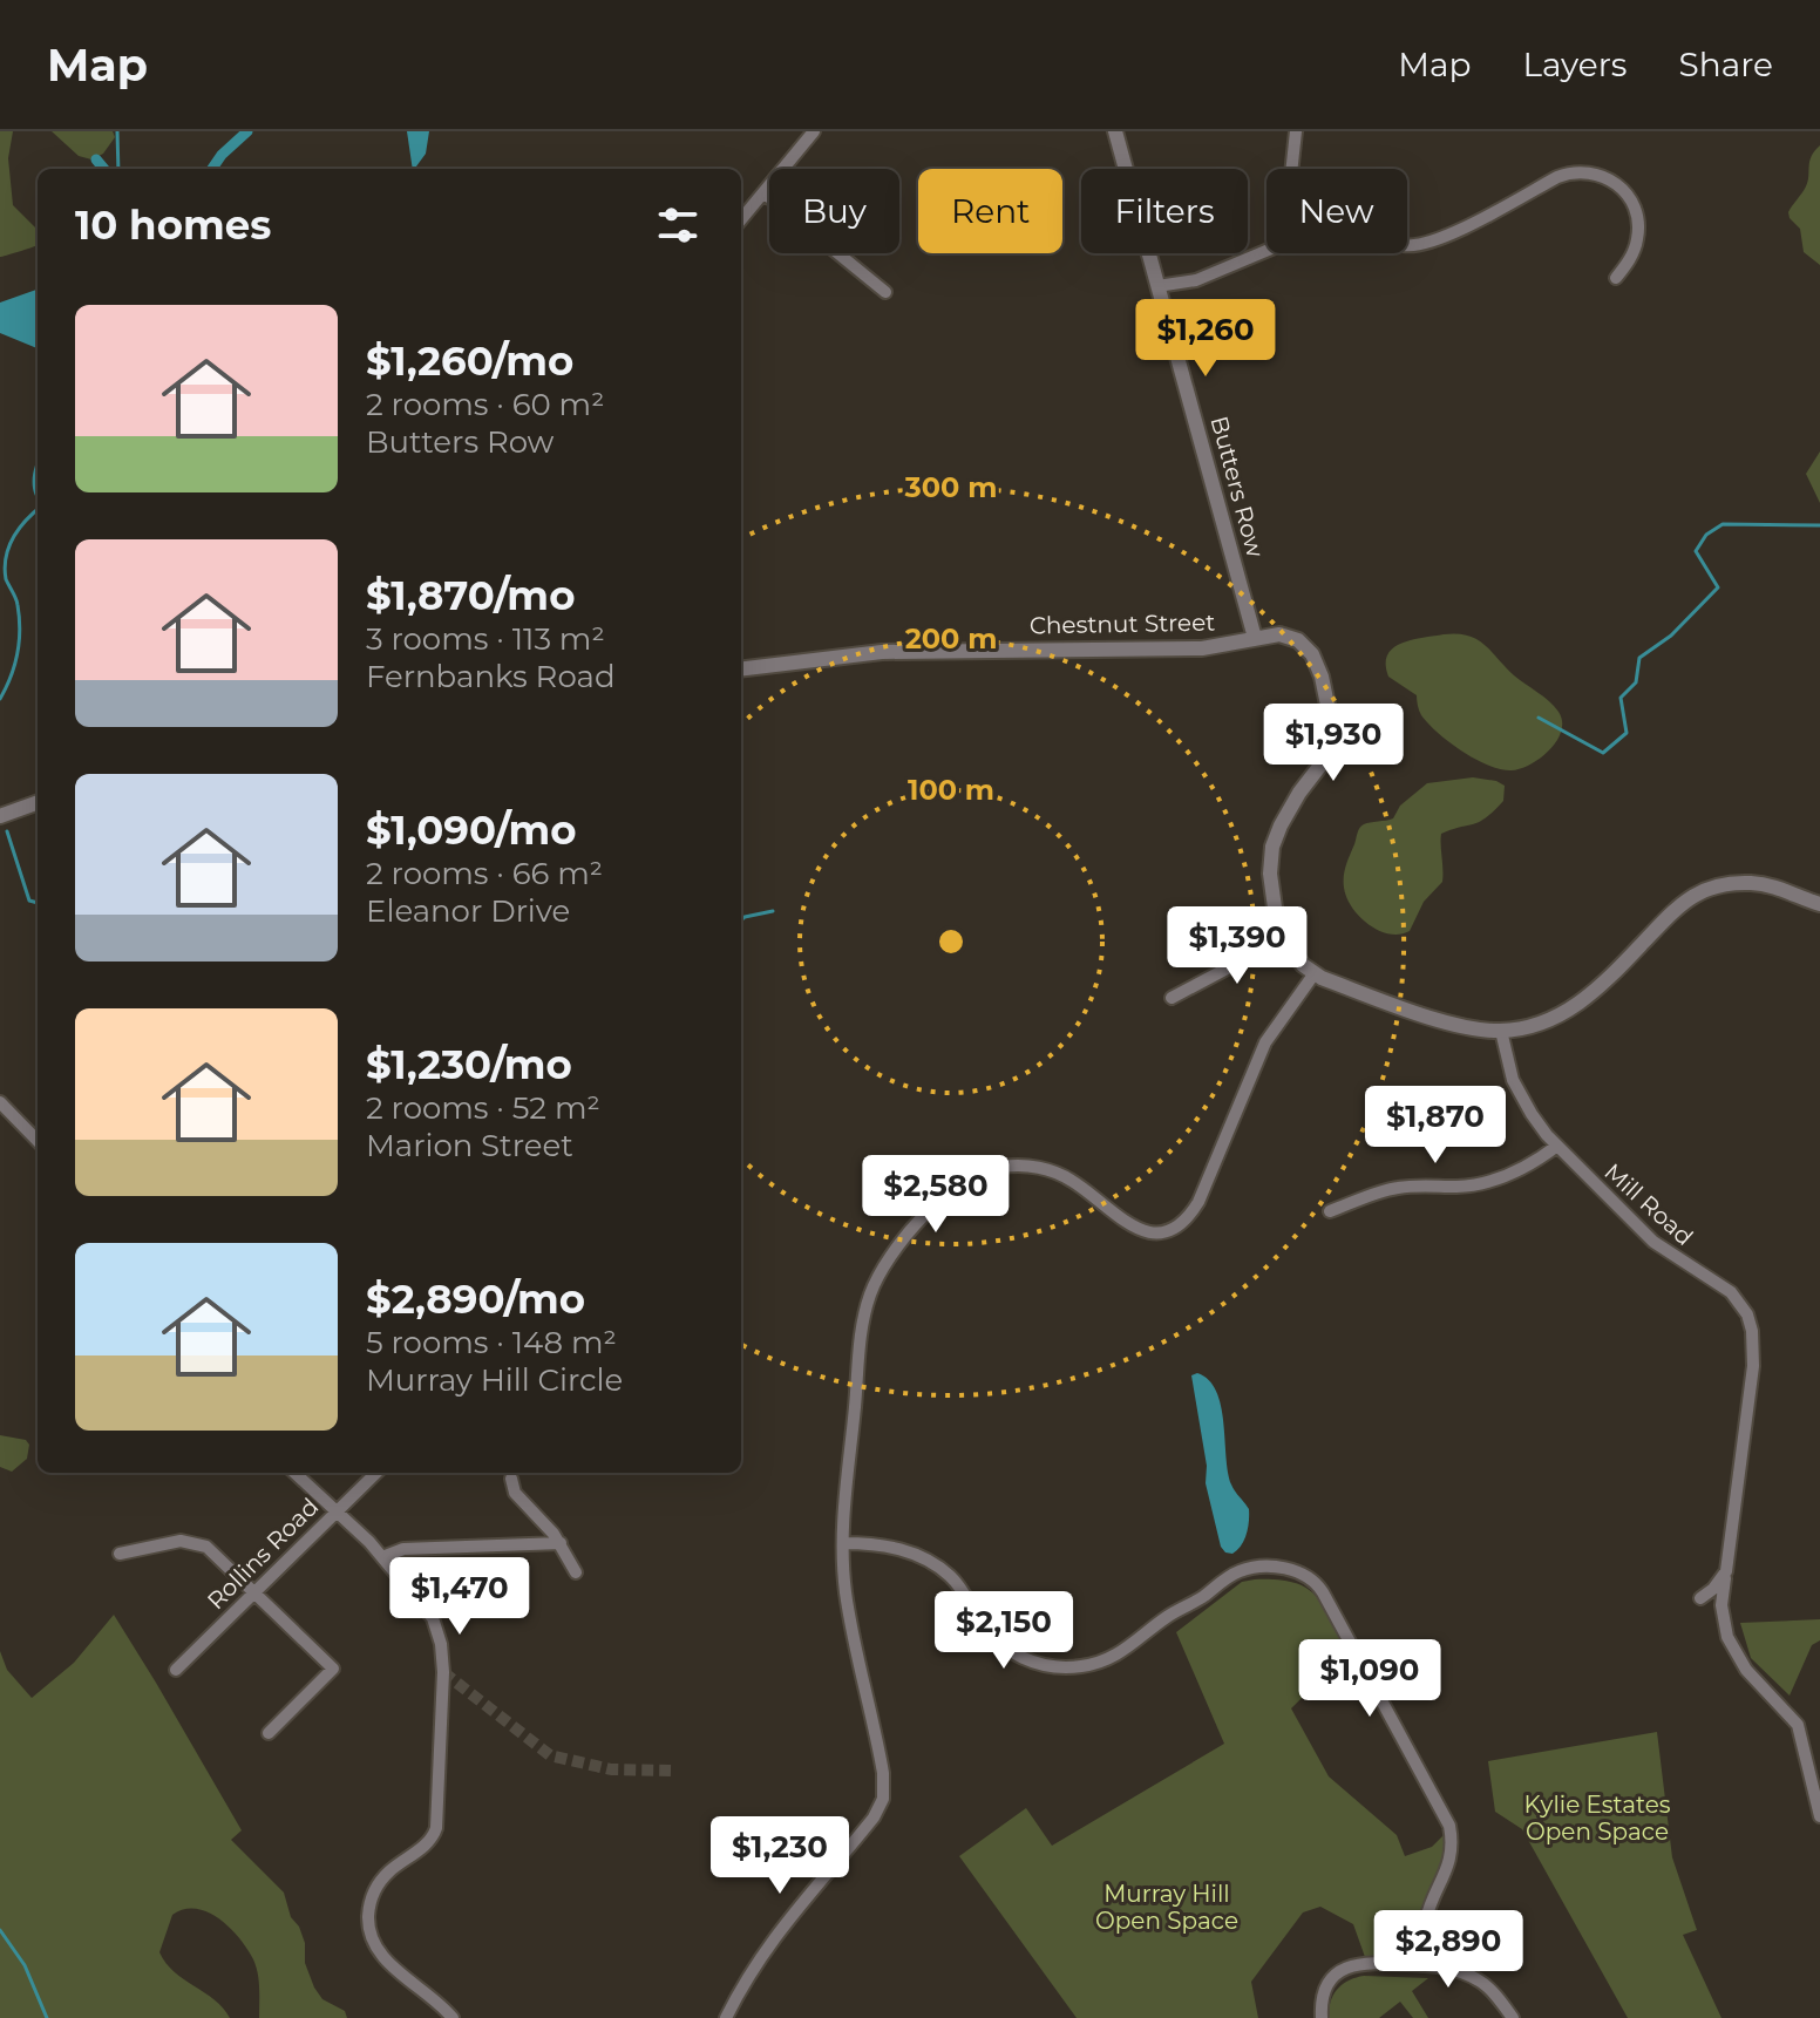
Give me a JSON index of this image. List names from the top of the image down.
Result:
{
  "streets": {
    "street": [
      "Butters Row",
      "Chestnut Street",
      "Mill Road",
      "Rollins Road"
    ]
  },
  "crossings": [
    ["Butters Row", "Chestnut Street"],
    ["Chestnut Street", "Mill Road"]
  ],
  "parks": ["Kylie Estates Open Space", "Murray Hill Open Space"],
  "page": {
    "header": "Map",
    "nav": ["Map", "Layers", "Share"],
    "chip": [
      "Buy",
      "Rent",
      "Filters",
      "New"
    ],
    "heading": "10 homes",
    "list": [
      {
        "name": "$1,260/mo",
        "note": "2 rooms · 60 m² · Butters Row"
      },
      {
        "name": "$1,870/mo",
        "note": "3 rooms · 113 m² · Fernbanks Road"
      },
      {
        "name": "$1,090/mo",
        "note": "2 rooms · 66 m² · Eleanor Drive"
      },
      {
        "name": "$1,230/mo",
        "note": "2 rooms · 52 m² · Marion Street"
      },
      {
        "name": "$2,890/mo",
        "note": "5 rooms · 148 m² · Murray Hill Circle"
      }
    ],
    "price": [
      "$1,260",
      "$1,930",
      "$1,390",
      "$1,870",
      "$2,580",
      "$1,470",
      "$2,150",
      "$1,090",
      "$1,230",
      "$2,890"
    ]
  },
  "rings": ["300 m", "200 m", "100 m"]
}
